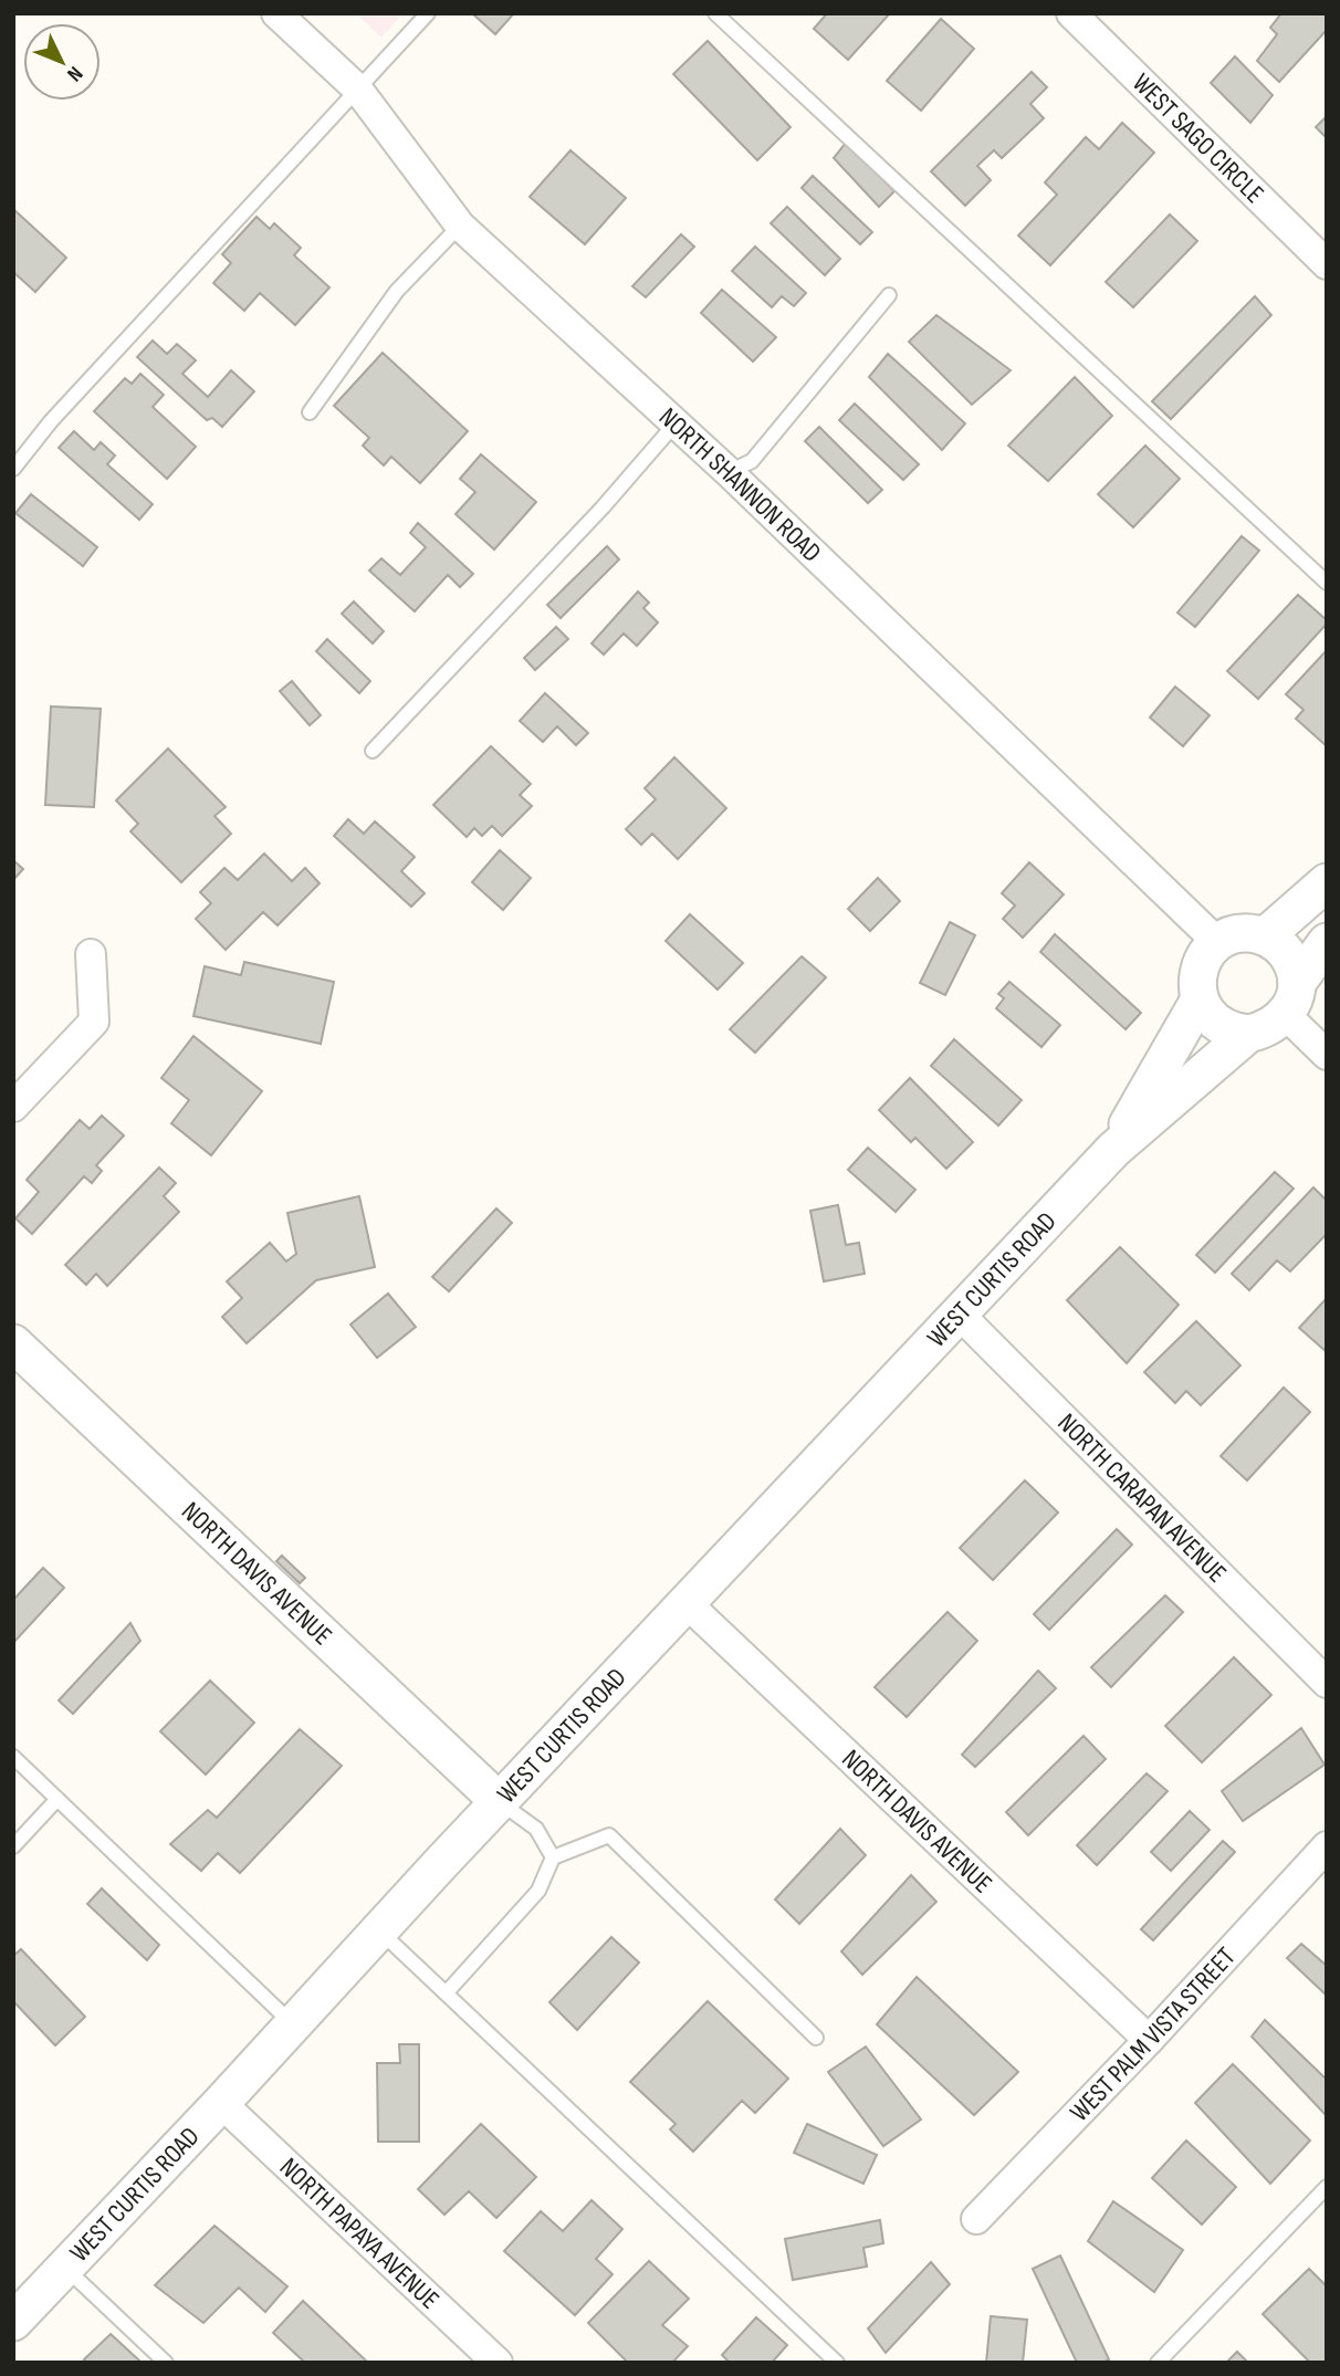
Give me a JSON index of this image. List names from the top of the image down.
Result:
{
  "streets": {
    "street": [
      "WEST SAGO CIRCLE",
      "NORTH SHANNON ROAD",
      "WEST CURTIS ROAD",
      "NORTH CARAPAN AVENUE",
      "NORTH DAVIS AVENUE",
      "WEST PALM VISTA STREET",
      "NORTH PAPAYA AVENUE"
    ]
  },
  "crossings": [
    ["NORTH SHANNON ROAD", "WEST CURTIS ROAD"],
    ["WEST CURTIS ROAD", "NORTH CARAPAN AVENUE"],
    ["WEST CURTIS ROAD", "NORTH DAVIS AVENUE"],
    ["WEST CURTIS ROAD", "NORTH PAPAYA AVENUE"],
    ["NORTH DAVIS AVENUE", "WEST PALM VISTA STREET"]
  ],
  "north": "bottom right"
}
